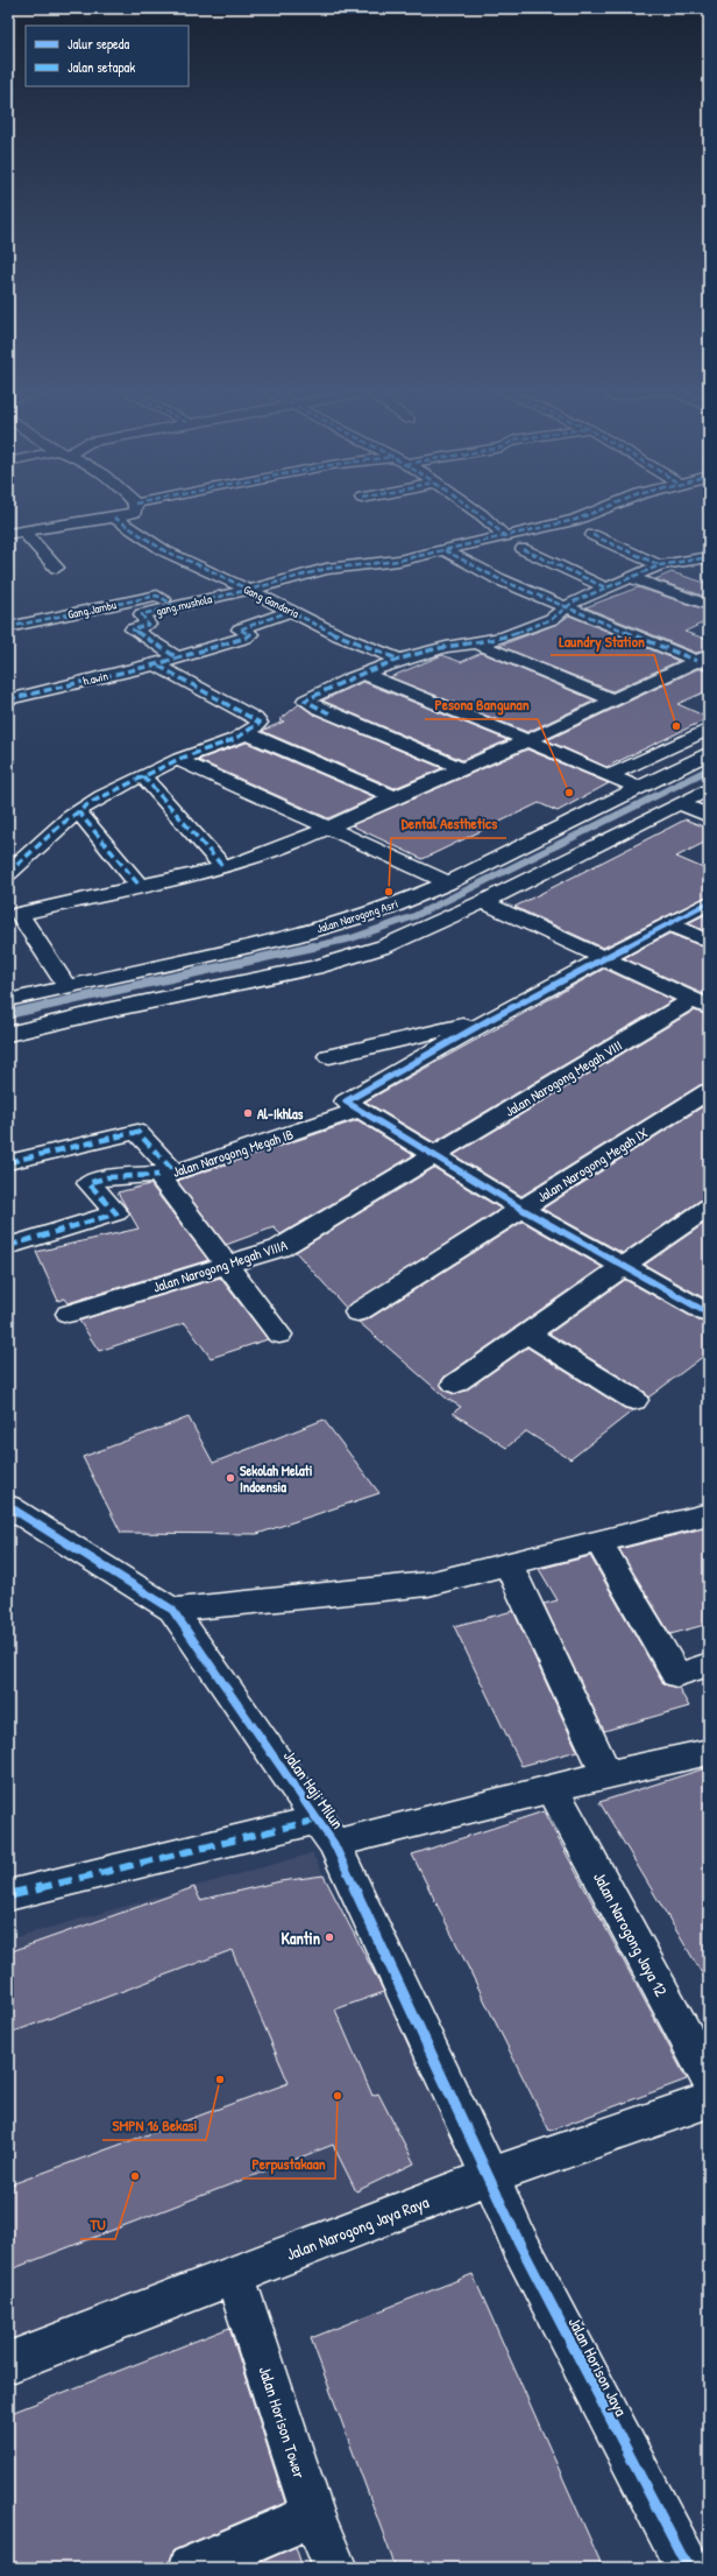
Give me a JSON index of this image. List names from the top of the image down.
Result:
{
  "streets": {
    "street": [
      "Gang Gandaria",
      "gang.mushola",
      "Gang.Jambu",
      "h.awin",
      "Jalan Narogong Asri",
      "Jalan Narogong Megah VIII",
      "Jalan Narogong Megah IB",
      "Jalan Narogong Megah IX",
      "Jalan Narogong Megah VIIIA",
      "Jalan Haji Milun",
      "Jalan Narogong Jaya 12",
      "Jalan Narogong Jaya Raya",
      "Jalan Horison Jaya",
      "Jalan Horison Tower"
    ]
  },
  "crossings": [
    ["Gang Gandaria", "gang.mushola"],
    ["Gang Gandaria", "h.awin"],
    ["gang.mushola", "Gang.Jambu"],
    ["gang.mushola", "h.awin"],
    ["Jalan Narogong Megah VIII", "Jalan Narogong Megah VIIIA"],
    ["Jalan Haji Milun", "Jalan Narogong Jaya Raya"],
    ["Jalan Haji Milun", "Jalan Horison Jaya"],
    ["Jalan Narogong Jaya Raya", "Jalan Horison Jaya"],
    ["Jalan Narogong Jaya Raya", "Jalan Horison Tower"]
  ],
  "places": [
    "Laundry Station",
    "Pesona Bangunan",
    "Dental Aesthetics",
    "Al-Ikhlas",
    "Sekolah Melati Indoensia",
    "Kantin",
    "SMPN 16 Bekasi",
    "Perpustakaan",
    "TU"
  ],
  "legend": ["Jalur sepeda", "Jalan setapak"]
}
